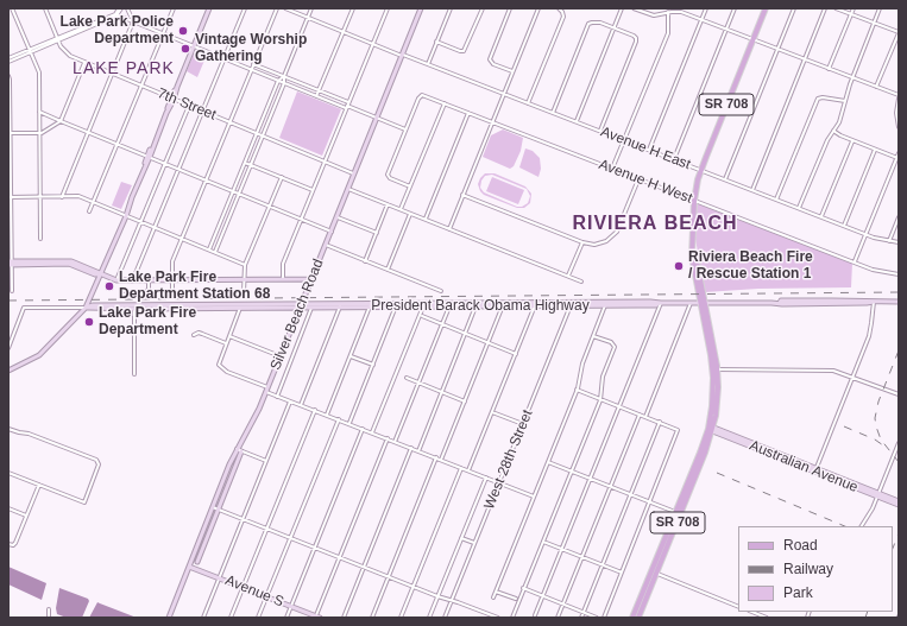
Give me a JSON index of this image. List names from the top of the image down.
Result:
{
  "streets": {
    "main road": ["SR 708"],
    "street": [
      "7th Street",
      "Avenue H East",
      "Avenue H West",
      "President Barack Obama Highway",
      "Silver Beach Road",
      "West 28th Street",
      "Australian Avenue",
      "Avenue S"
    ]
  },
  "crossings": [
    ["7th Street", "Silver Beach Road"],
    ["SR 708", "Avenue H East"],
    ["SR 708", "Avenue H West"],
    ["SR 708", "President Barack Obama Highway"],
    ["SR 708", "Australian Avenue"],
    ["Avenue H East", "Silver Beach Road"],
    ["President Barack Obama Highway", "Silver Beach Road"],
    ["President Barack Obama Highway", "West 28th Street"],
    ["Silver Beach Road", "Avenue S"]
  ],
  "districts": ["LAKE PARK", "RIVIERA BEACH"],
  "places": [
    "Lake Park Police Department",
    "Vintage Worship Gathering",
    "Riviera Beach Fire / Rescue Station 1",
    "Lake Park Fire Department Station 68",
    "Lake Park Fire Department"
  ],
  "legend": ["Road", "Railway", "Park"]
}
